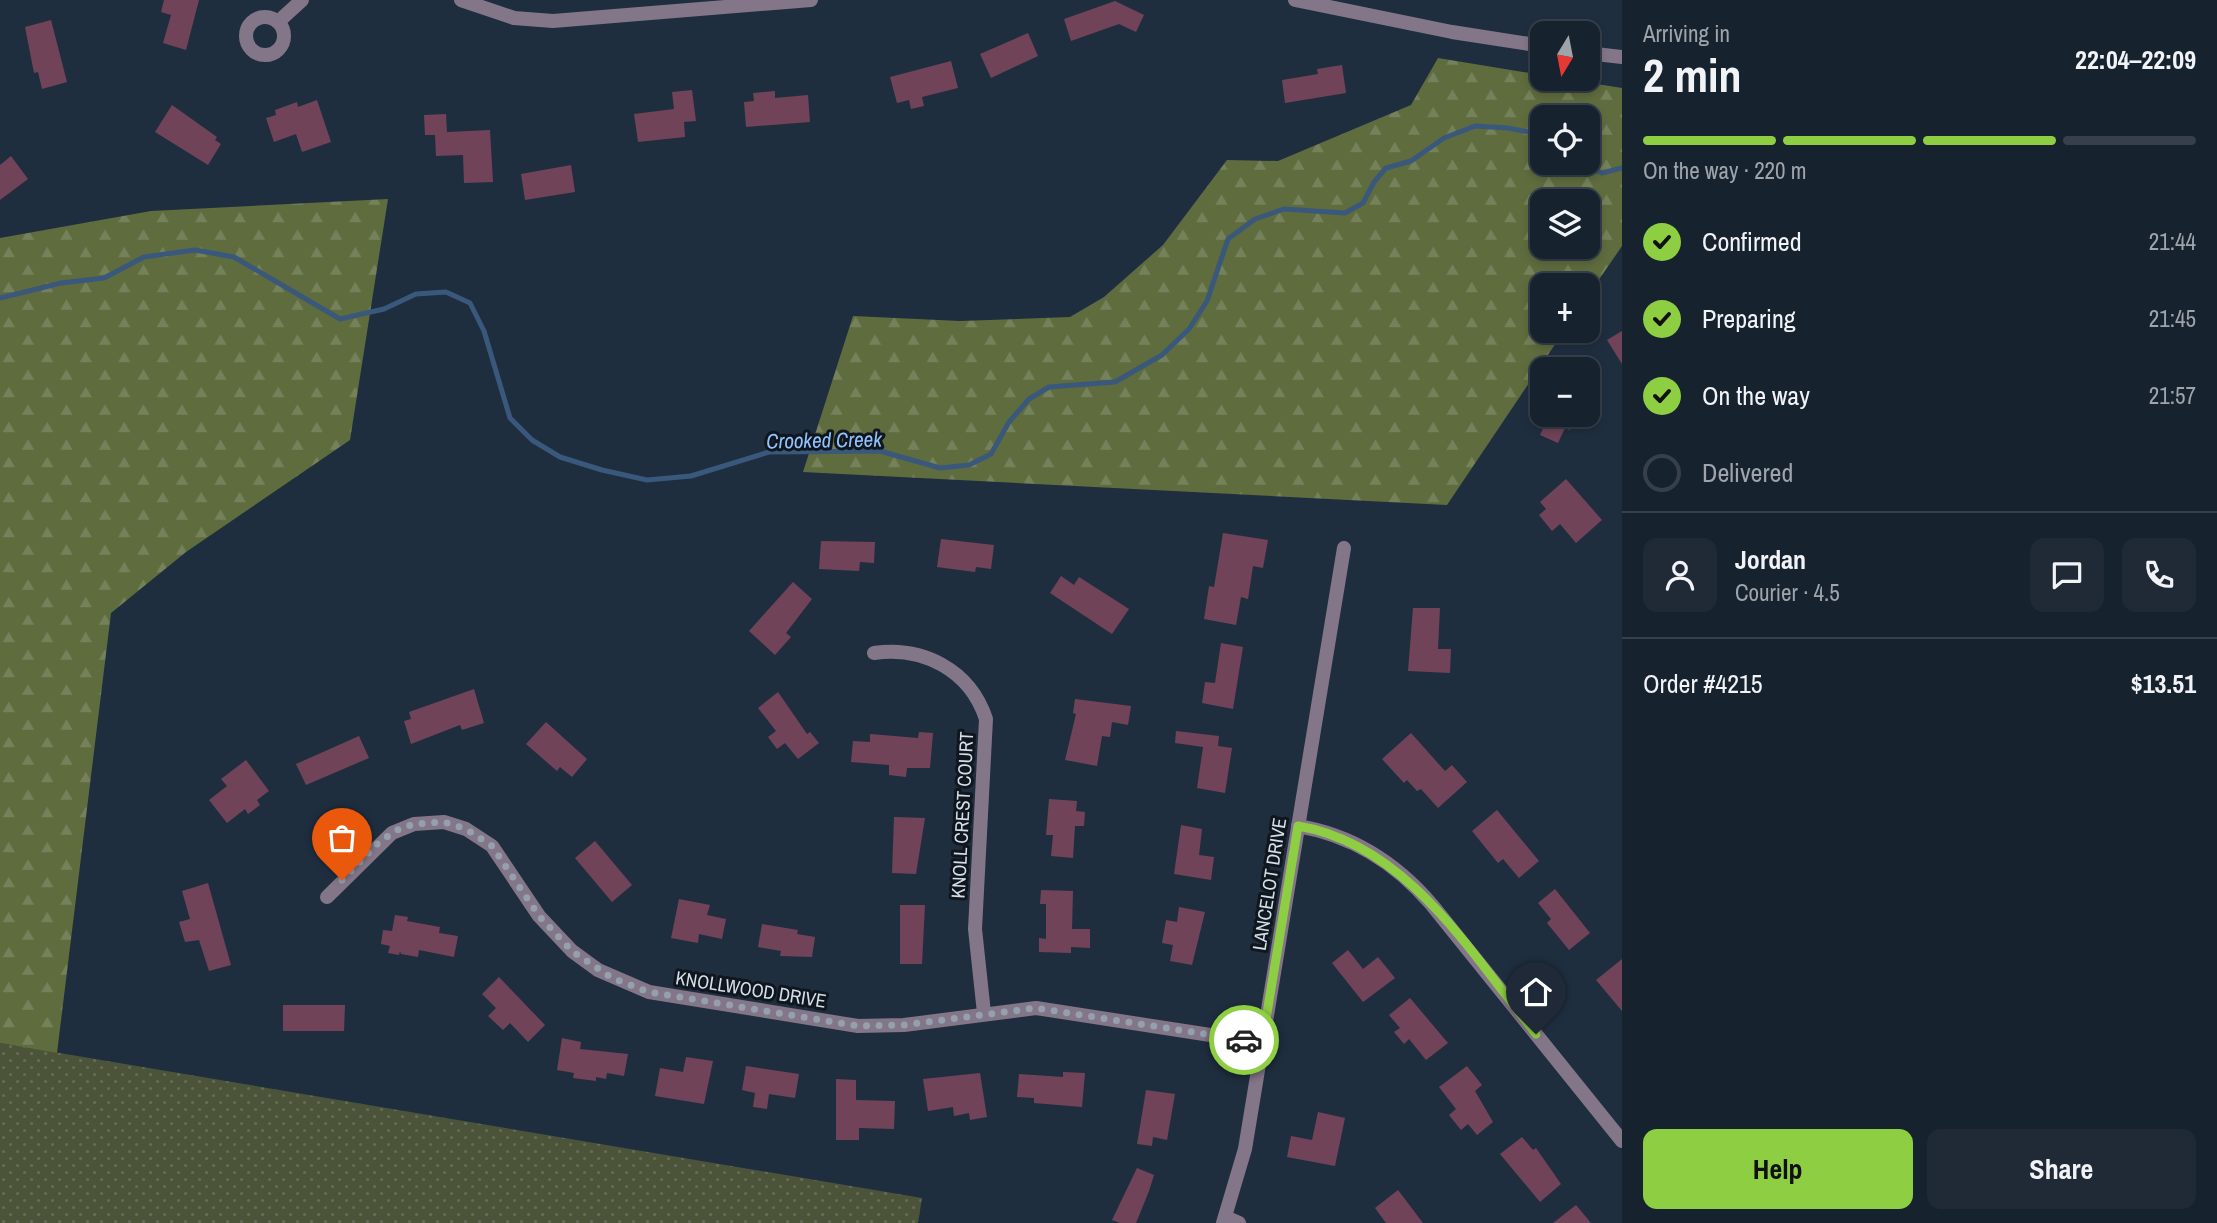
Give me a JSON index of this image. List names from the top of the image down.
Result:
{
  "streets": {
    "street": ["KNOLL CREST COURT", "LANCELOT DRIVE", "KNOLLWOOD DRIVE"]
  },
  "crossings": [
    ["KNOLL CREST COURT", "KNOLLWOOD DRIVE"],
    ["LANCELOT DRIVE", "KNOLLWOOD DRIVE"]
  ],
  "water": ["Crooked Creek"],
  "north": "bottom",
  "page": {
    "heading": ["2 min", "Arriving in", "22:04–22:09"],
    "panel": [
      "Jordan",
      "Courier · 4.5",
      "Order #4215",
      "$13.51"
    ],
    "map_buttons": ["+", "−"],
    "bar": "On the way · 220 m",
    "list": [
      ["Confirmed", "21:44"],
      ["Preparing", "21:45"],
      ["On the way", "21:57"],
      "Delivered"
    ],
    "buttons": ["Help", "Share"]
  }
}
